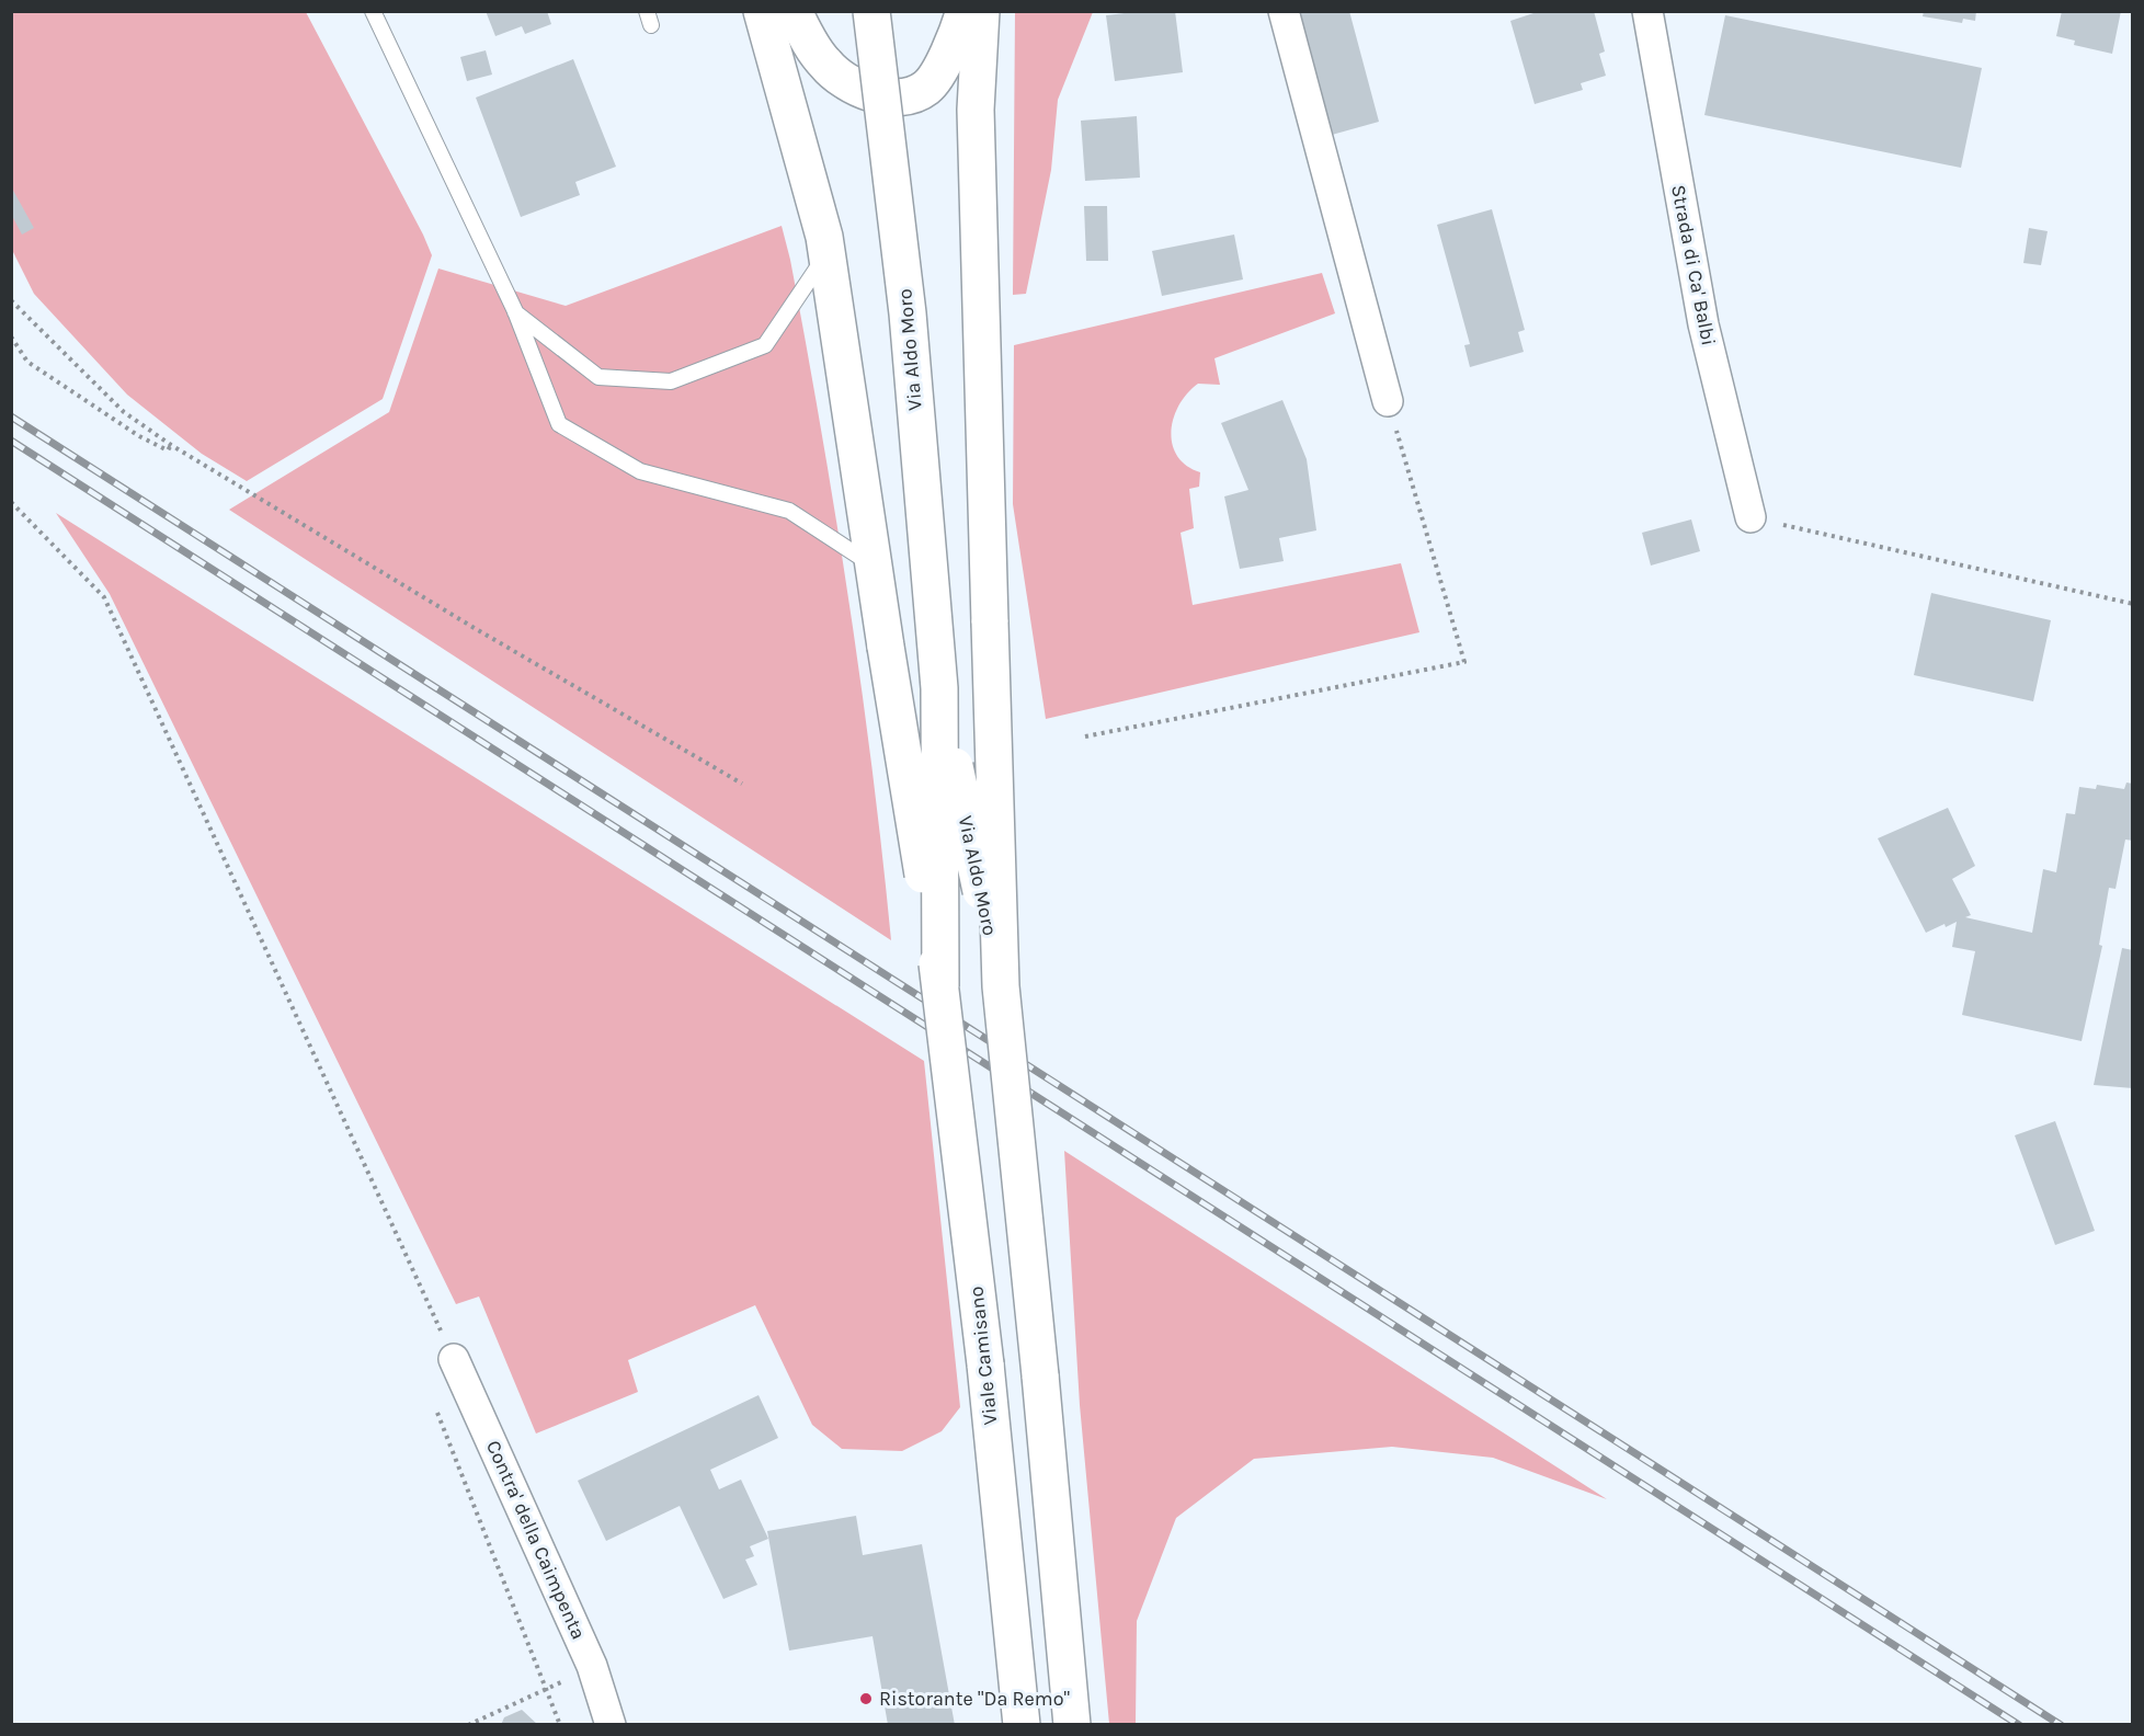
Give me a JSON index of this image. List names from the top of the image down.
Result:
{
  "streets": {
    "main road": ["Via Aldo Moro", "Viale Camisano"],
    "street": ["Strada di Ca' Balbi", "Contra' della Caimpenta"]
  },
  "crossings": [
    ["Via Aldo Moro", "Viale Camisano"]
  ],
  "places": ["Ristorante \"Da Remo\""]
}
